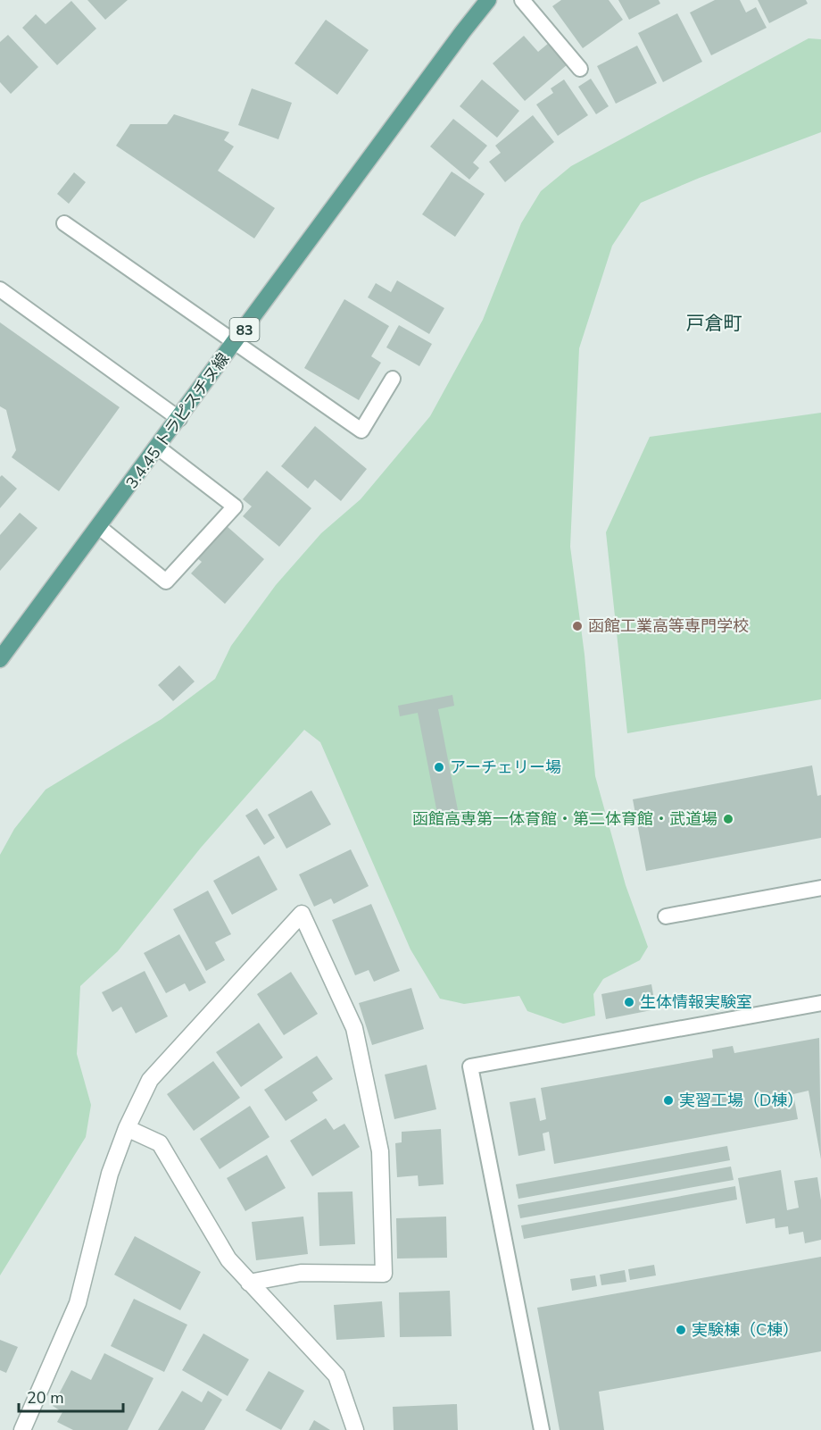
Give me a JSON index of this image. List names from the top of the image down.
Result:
{
  "streets": {
    "main road": ["83", "3.4.45 トラピスチヌ線"]
  },
  "districts": ["戸倉町"],
  "places": [
    "函館工業高等専門学校",
    "アーチェリー場",
    "函館高専第一体育館・第二体育館・武道場",
    "生体情報実験室",
    "実習工場（D棟）",
    "実験棟（C棟）"
  ],
  "scale_bar": "20 m"
}
